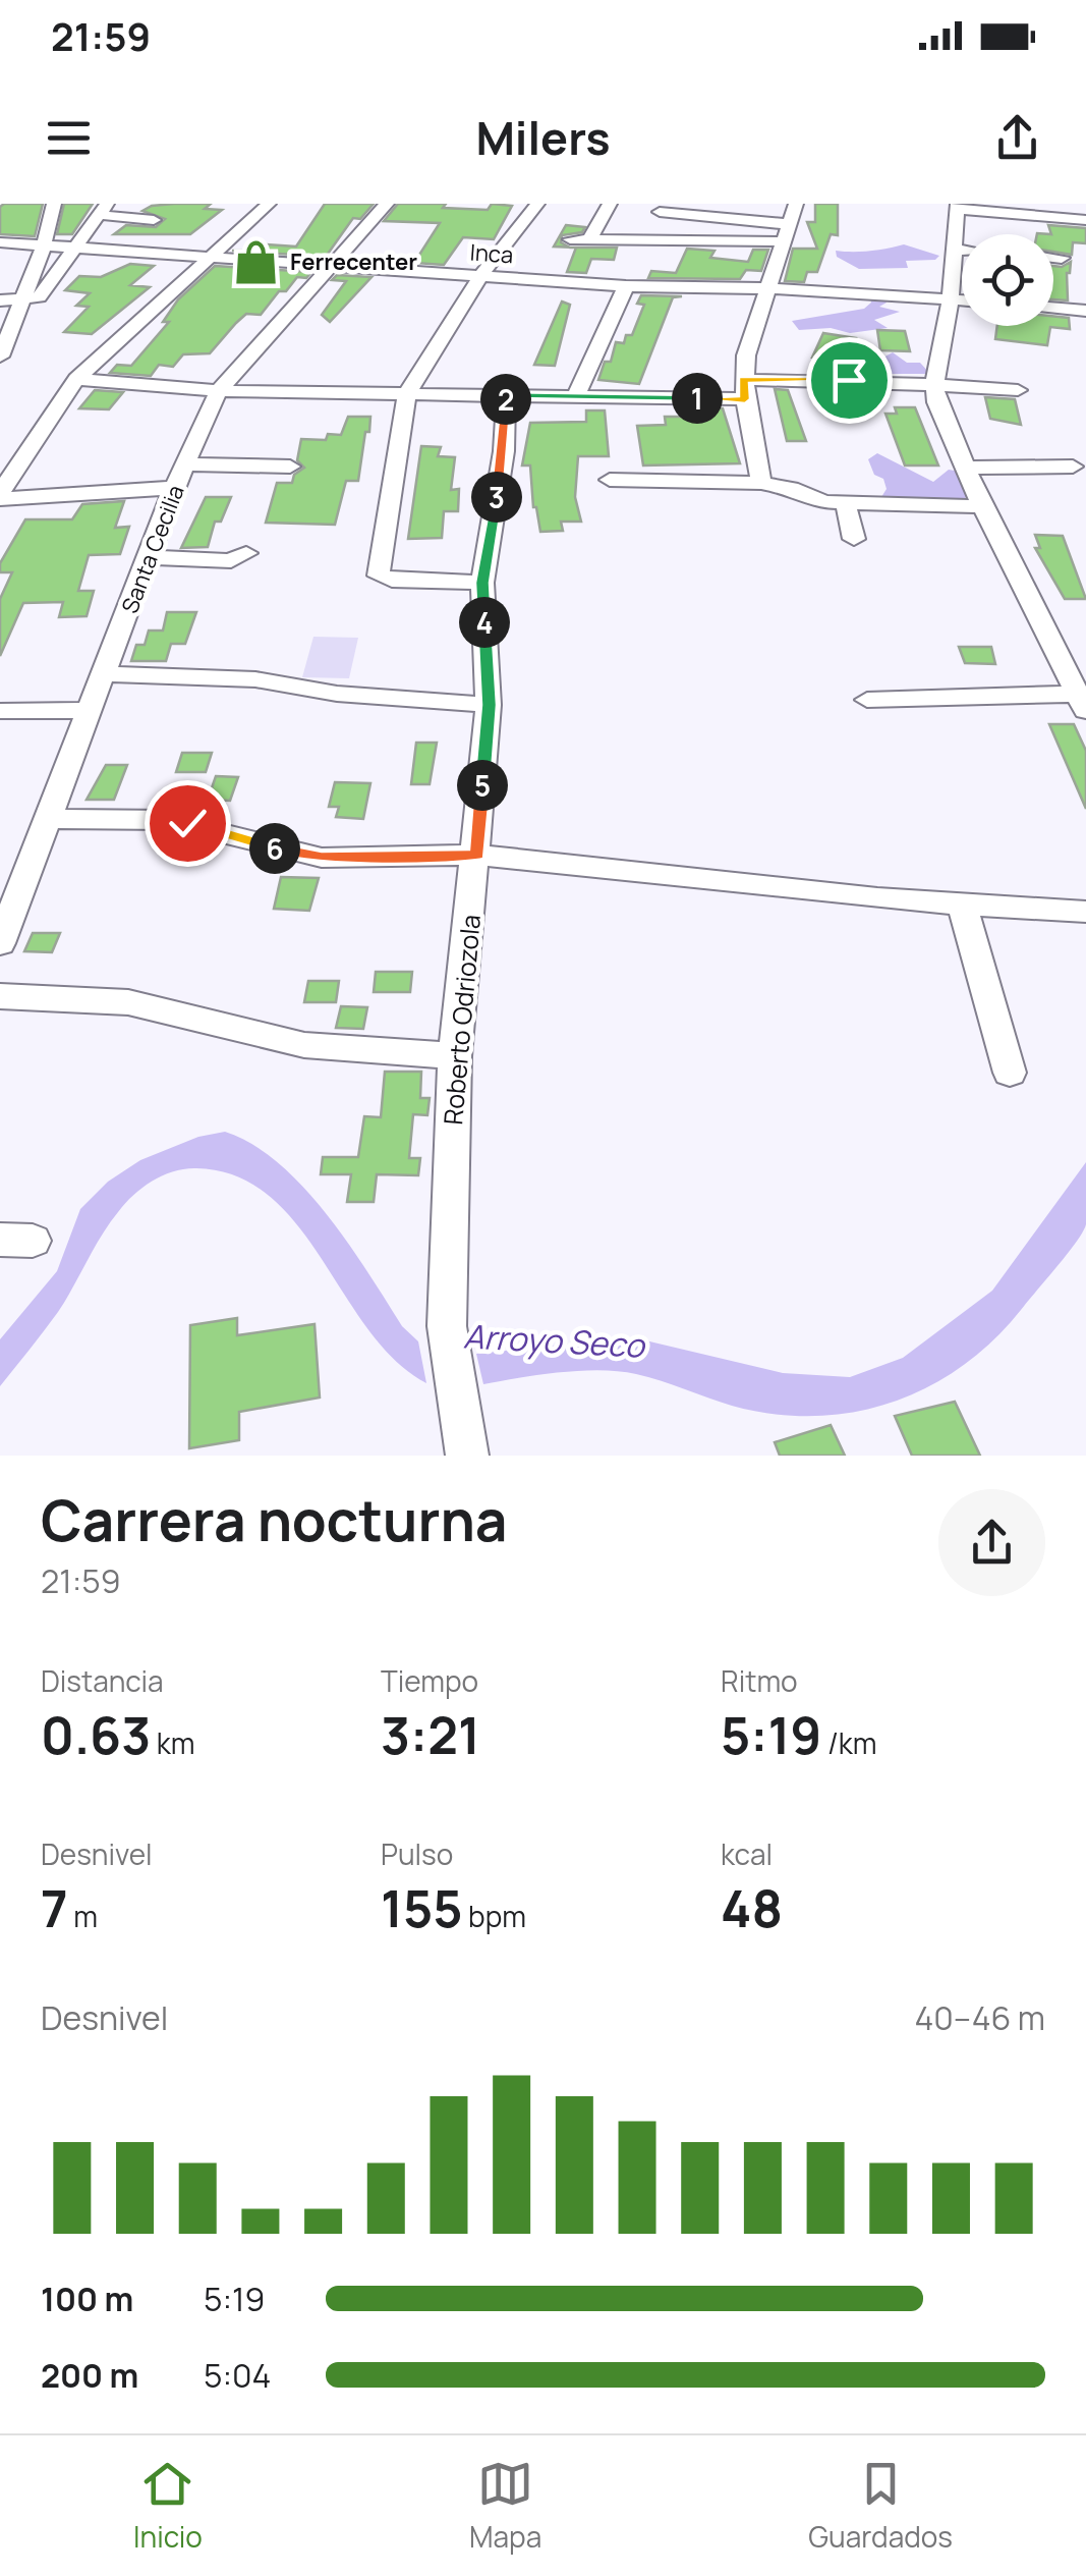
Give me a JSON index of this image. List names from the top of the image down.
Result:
{
  "streets": {
    "street": ["Inca", "Santa Cecilia", "Roberto Odriozola"]
  },
  "crossings": [
    ["Inca", "Santa Cecilia"]
  ],
  "water": ["Arroyo Seco"],
  "places": {
    "shop": ["Ferrecenter"]
  },
  "page": {
    "status": "21:59",
    "header": "Milers",
    "pins": [
      "1",
      "2",
      "3",
      "4",
      "5",
      "6"
    ],
    "heading": ["Carrera nocturna", "21:59"],
    "stats": [
      ["Distancia", "0.63 km"],
      ["Tiempo", "3:21"],
      ["Ritmo", "5:19 /km"],
      ["Desnivel", "7 m"],
      ["Pulso", "155 bpm"],
      ["kcal", "48"]
    ],
    "chart": ["Desnivel", "40–46 m"],
    "list": [
      {
        "name": "100 m",
        "note": "5:19"
      },
      {
        "name": "200 m",
        "note": "5:04"
      }
    ],
    "tabs": ["Inicio", "Mapa", "Guardados"]
  }
}
